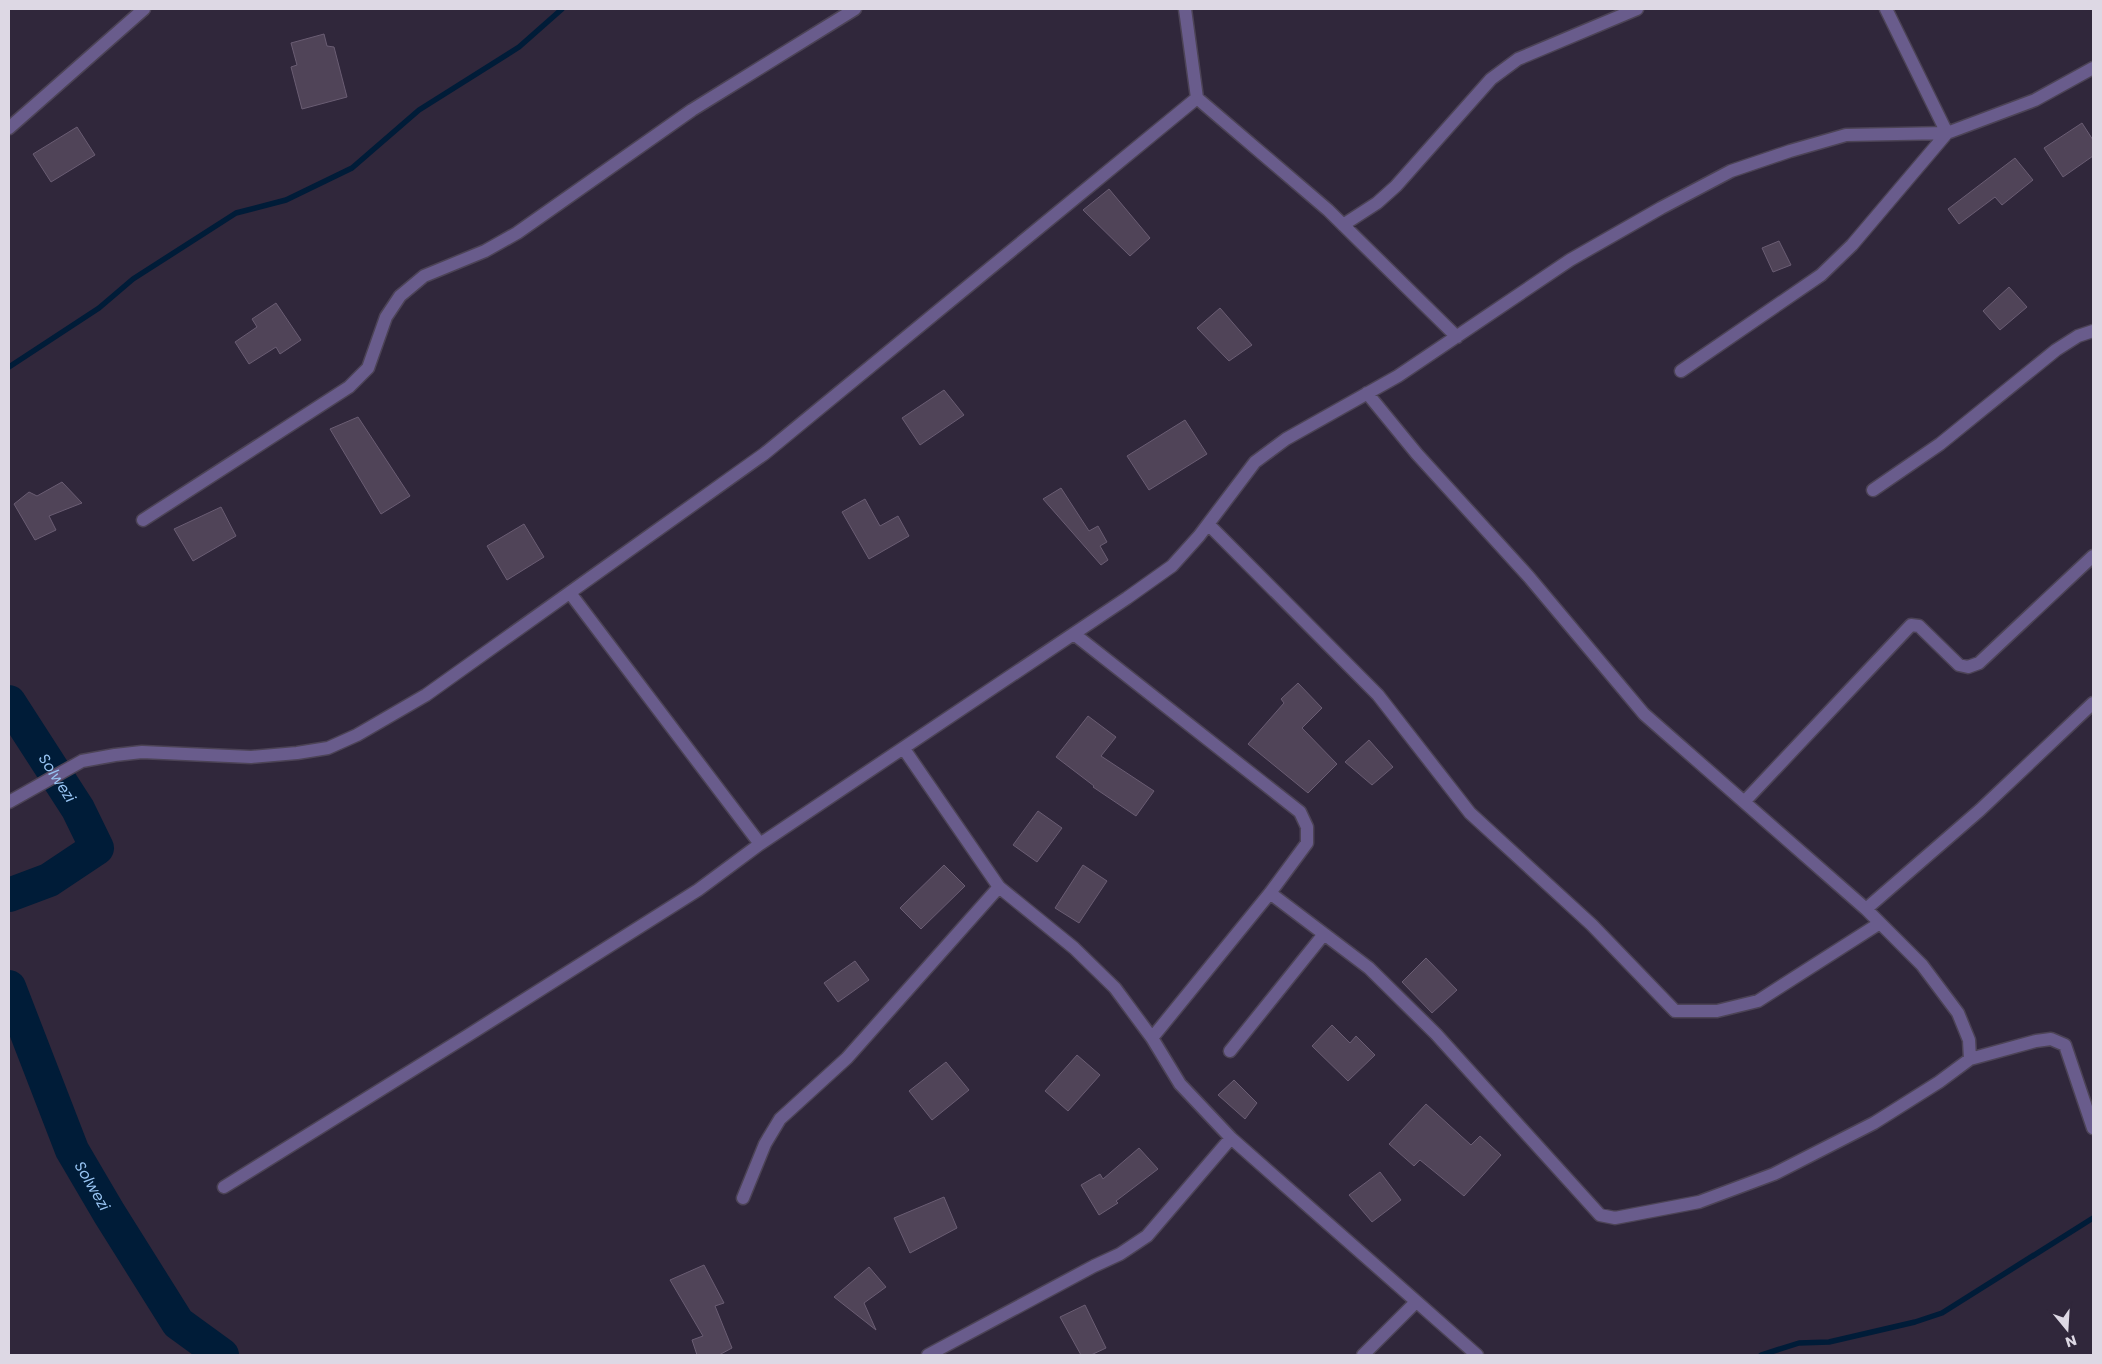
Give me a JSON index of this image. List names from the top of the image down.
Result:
{
  "water": ["Solwezi"],
  "north": "bottom"
}
